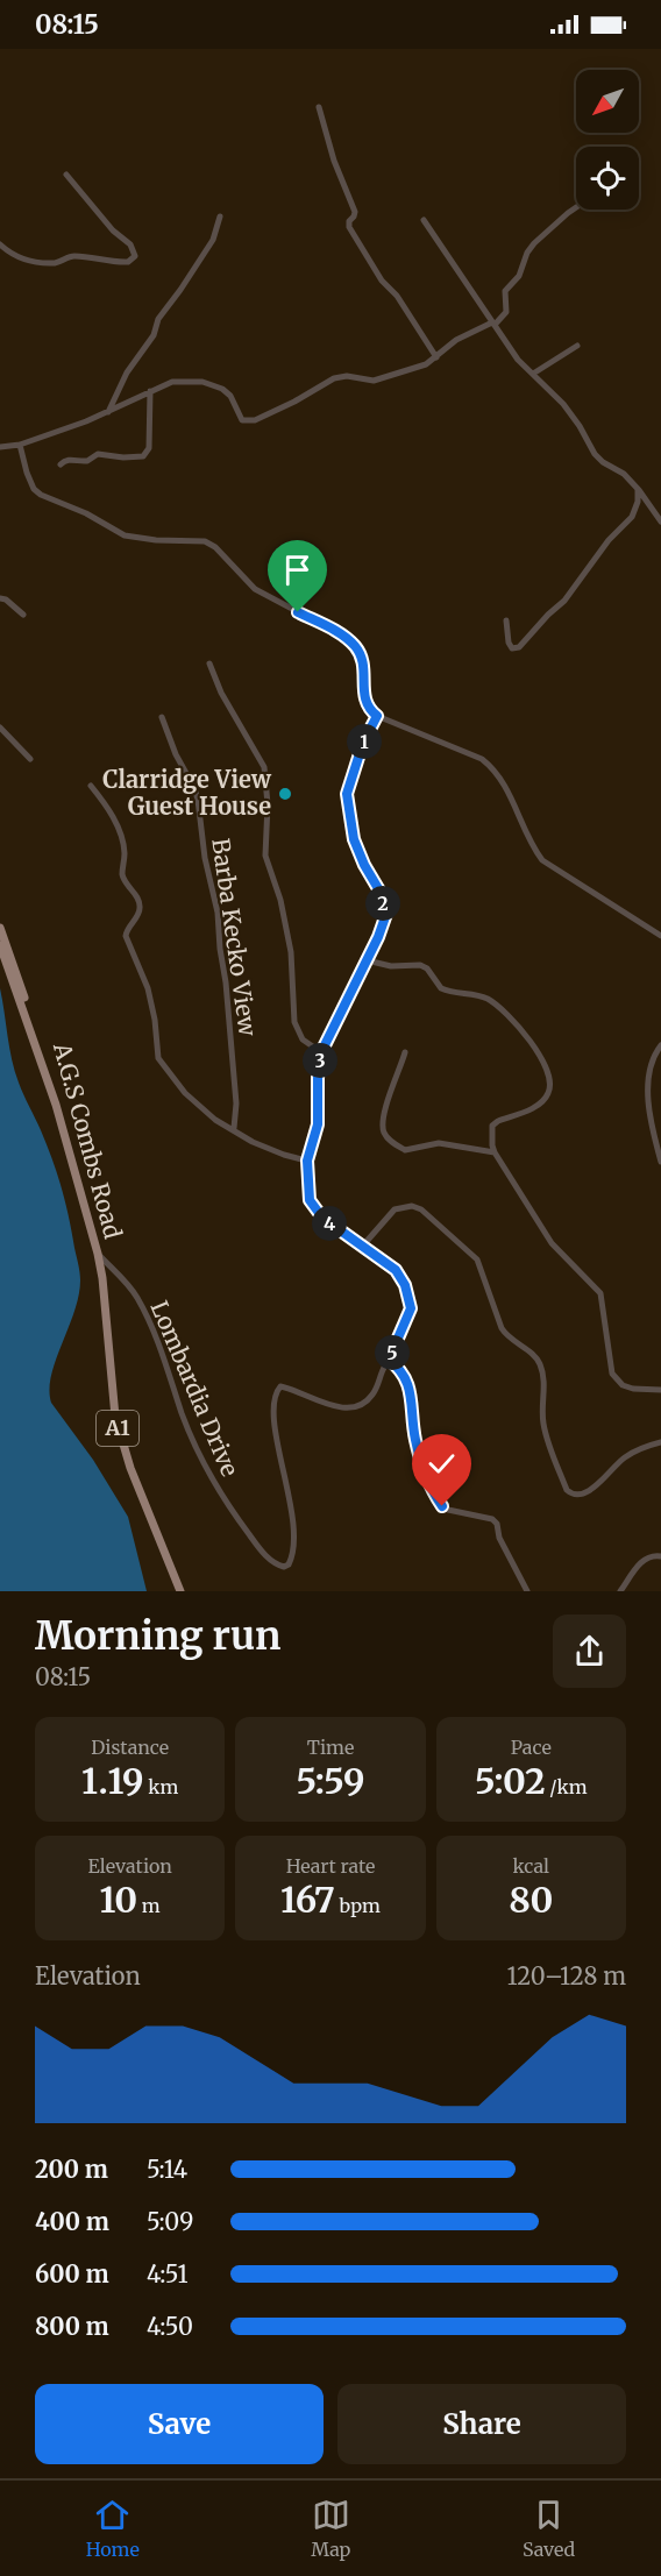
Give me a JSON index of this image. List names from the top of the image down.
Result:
{
  "streets": {
    "main road": ["A.G.S Combs Road", "A1"],
    "street": ["Barba Kecko View", "Lombardia Drive"]
  },
  "crossings": [
    ["A.G.S Combs Road", "Lombardia Drive"],
    ["A.G.S Combs Road", "A1"],
    ["Lombardia Drive", "A1"]
  ],
  "places": ["Clarridge View Guest House"],
  "north": "bottom left",
  "page": {
    "status": "08:15",
    "pins": [
      "1",
      "2",
      "3",
      "4",
      "5"
    ],
    "heading": ["Morning run", "08:15"],
    "stats": [
      ["Distance", "1.19 km"],
      ["Time", "5:59"],
      ["Pace", "5:02 /km"],
      ["Elevation", "10 m"],
      ["Heart rate", "167 bpm"],
      ["kcal", "80"]
    ],
    "chart": ["Elevation", "120–128 m"],
    "list": [
      {
        "name": "200 m",
        "note": "5:14"
      },
      {
        "name": "400 m",
        "note": "5:09"
      },
      {
        "name": "600 m",
        "note": "4:51"
      },
      {
        "name": "800 m",
        "note": "4:50"
      }
    ],
    "buttons": ["Save", "Share"],
    "tabs": ["Home", "Map", "Saved"]
  }
}
